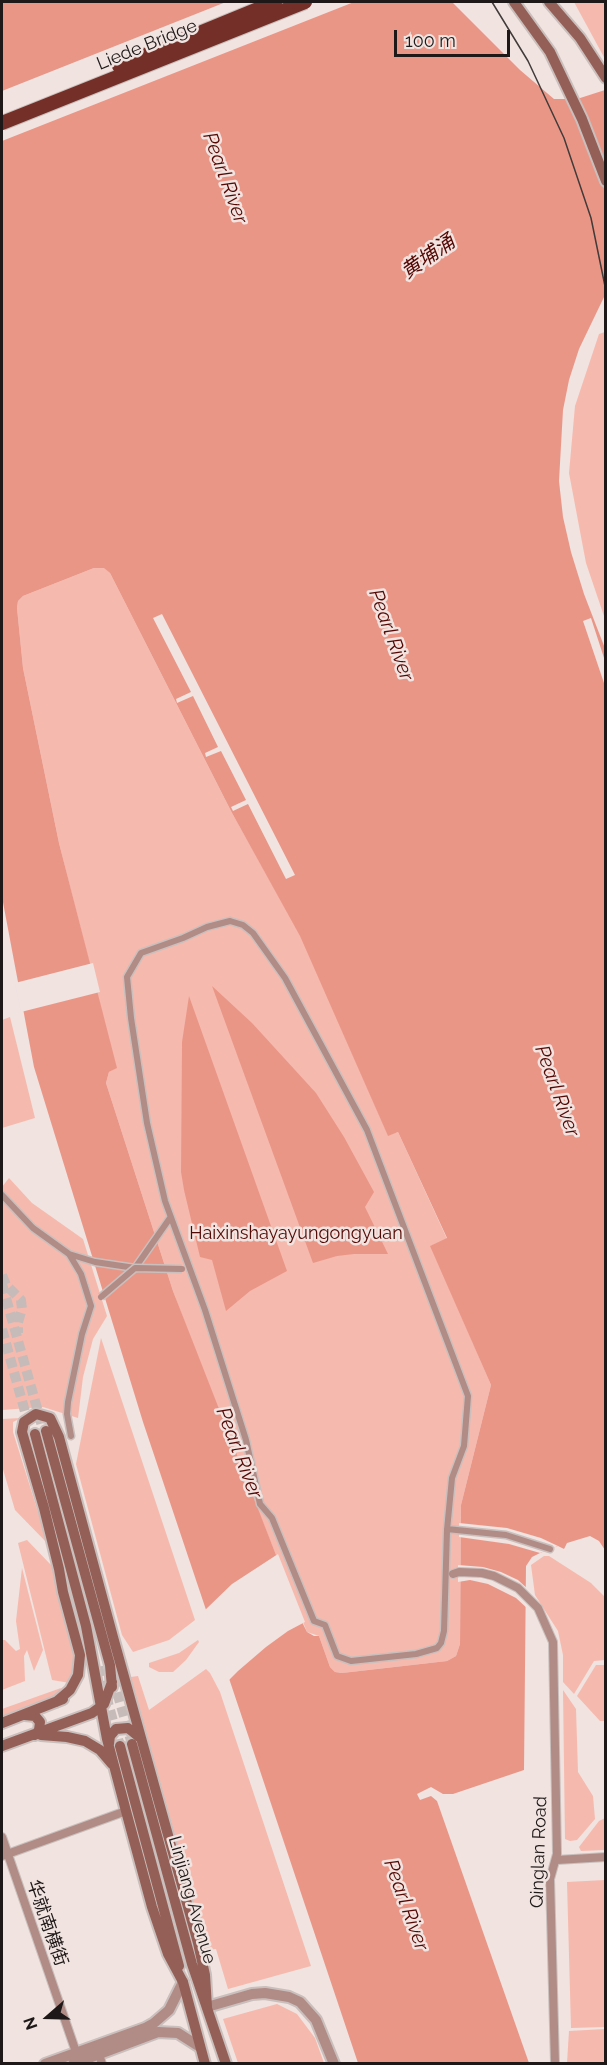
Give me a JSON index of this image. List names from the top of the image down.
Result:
{
  "streets": {
    "highway": ["Liede Bridge"],
    "main road": ["Linjiang Avenue"],
    "street": ["Qinglan Road", "华就南横街"]
  },
  "water": ["Pearl River", "黄埔涌"],
  "parks": ["Haixinshayayungongyuan"],
  "scale_bar": "100 m",
  "north": "left"
}
